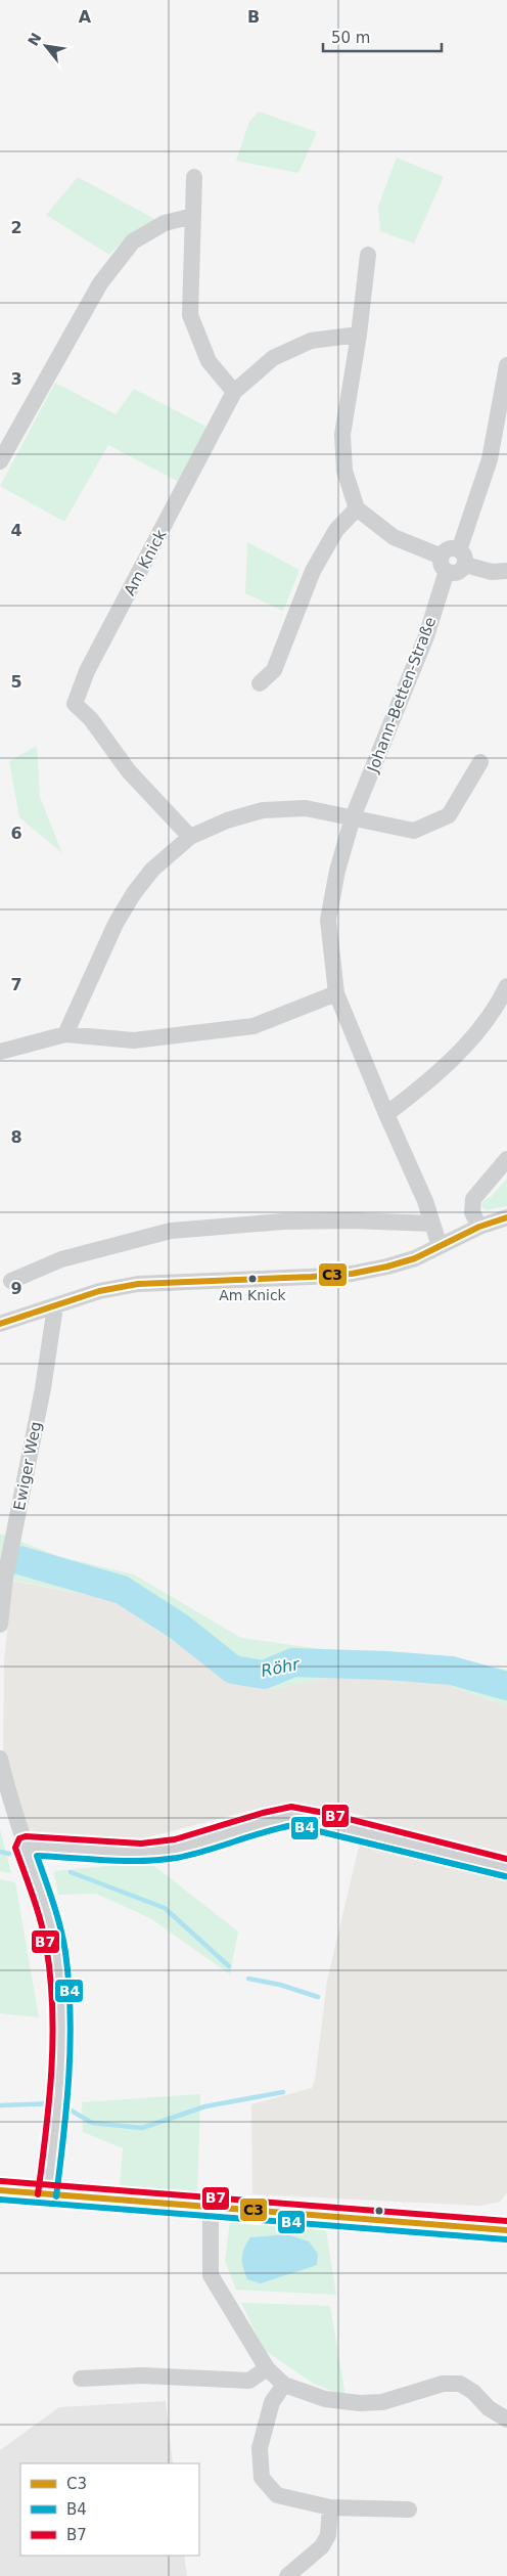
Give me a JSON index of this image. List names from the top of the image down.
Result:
{
  "streets": {
    "street": ["Am Knick", "Johann-Betten-Straße", "Ewiger Weg"]
  },
  "water": ["Röhr"],
  "places": ["Am Knick"],
  "lines": ["transit line C3", "transit line B7", "transit line B4"],
  "legend": ["C3", "B4", "B7"],
  "scale_bar": "50 m",
  "north": "top left",
  "grid": {
    "columns": ["A", "B"],
    "rows": [
      "2",
      "3",
      "4",
      "5",
      "6",
      "7",
      "8",
      "9"
    ]
  }
}
